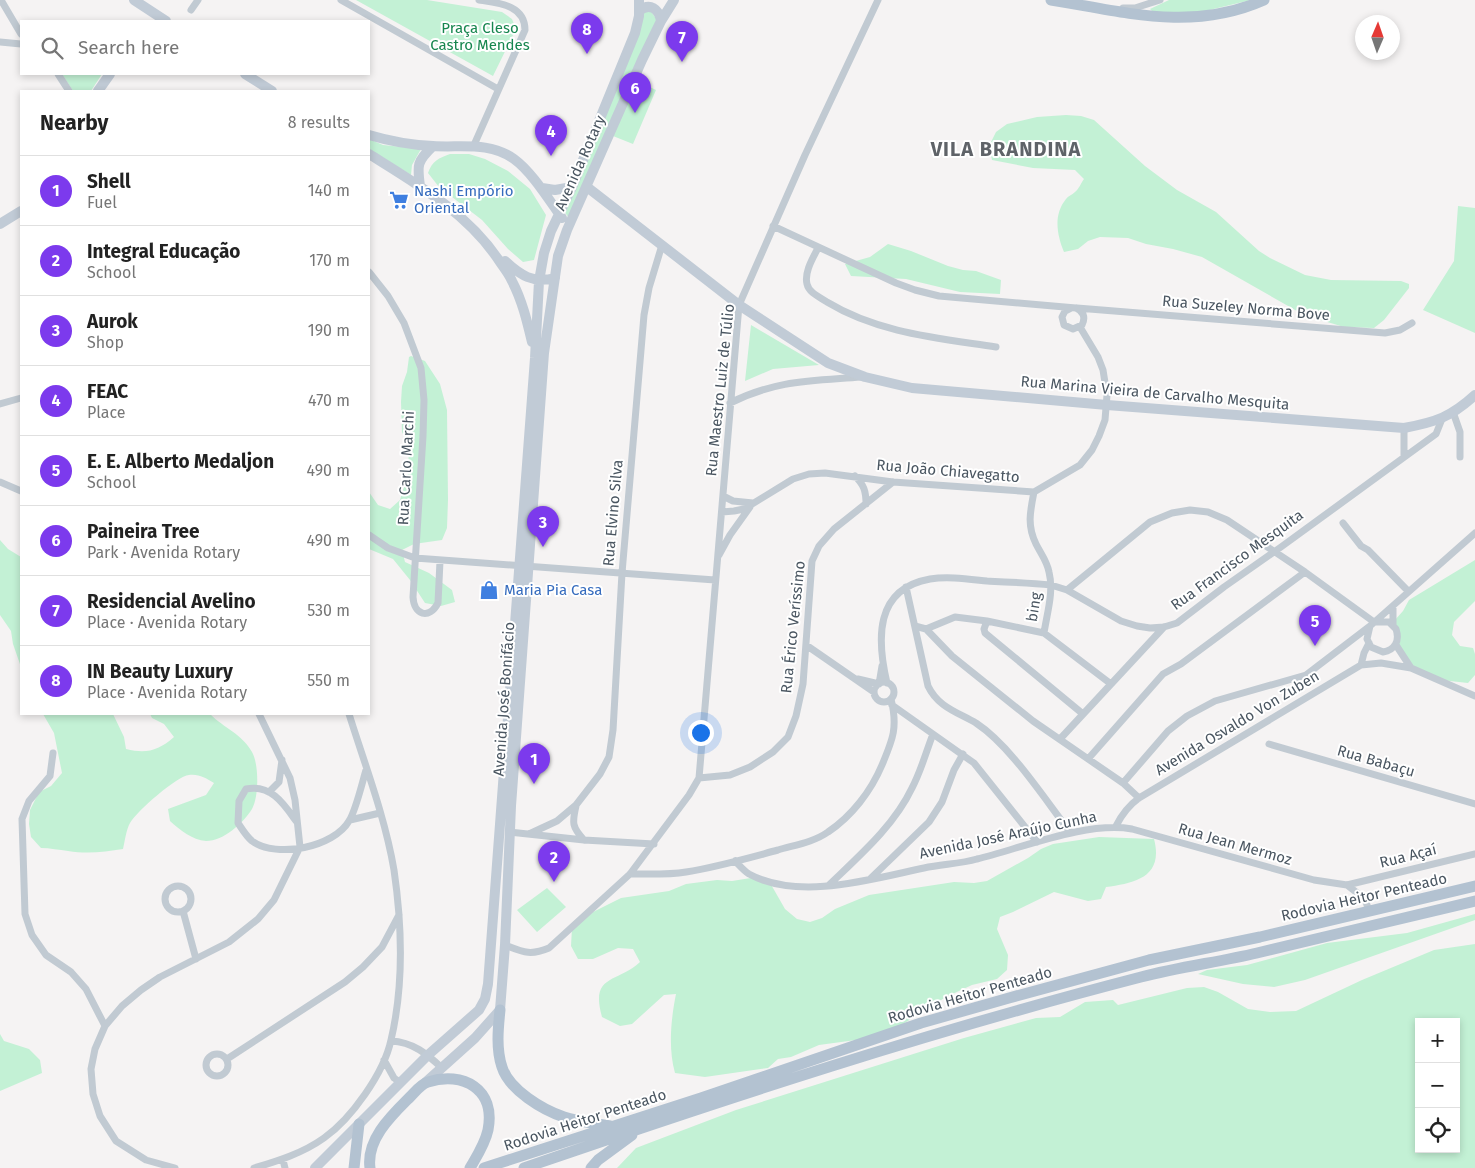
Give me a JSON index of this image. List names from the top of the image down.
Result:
{
  "streets": {
    "main road": [
      "Avenida Rotary",
      "Rua Marina Vieira de Carvalho Mesquita",
      "Rua Francisco Mesquita",
      "Avenida José Bonifácio",
      "Rodovia Heitor Penteado"
    ],
    "street": [
      "Rua Suzeley Norma Bove",
      "Rua Maestro Luiz de Túlio",
      "Rua Carlo Marchi",
      "Rua João Chiavegatto",
      "Rua Elvino Silva",
      "bing",
      "Rua Érico Veríssimo",
      "Avenida Osvaldo Von Zuben",
      "Rua Babaçu",
      "Avenida José Araújo Cunha",
      "Rua Jean Mermoz",
      "Rua Açaí"
    ]
  },
  "crossings": [
    ["Avenida Rotary", "Rua Marina Vieira de Carvalho Mesquita"],
    ["Avenida Rotary", "Avenida José Bonifácio"],
    ["Rua Suzeley Norma Bove", "Rua Maestro Luiz de Túlio"],
    ["Rua Suzeley Norma Bove", "Rua João Chiavegatto"],
    ["Rua Maestro Luiz de Túlio", "Rua Marina Vieira de Carvalho Mesquita"],
    ["Rua Maestro Luiz de Túlio", "Rua João Chiavegatto"],
    ["Rua Maestro Luiz de Túlio", "Rua Érico Veríssimo"],
    ["Rua Marina Vieira de Carvalho Mesquita", "Rua João Chiavegatto"],
    ["Rua Marina Vieira de Carvalho Mesquita", "Rua Elvino Silva"],
    ["Rua Marina Vieira de Carvalho Mesquita", "Rua Francisco Mesquita"],
    ["Rua João Chiavegatto", "Rua Érico Veríssimo"],
    ["Rua Francisco Mesquita", "bing"],
    ["Avenida Osvaldo Von Zuben", "Avenida José Araújo Cunha"],
    ["Avenida Osvaldo Von Zuben", "Rua Jean Mermoz"],
    ["Avenida José Araújo Cunha", "Rua Jean Mermoz"],
    ["Rua Jean Mermoz", "Rua Açaí"]
  ],
  "districts": ["VILA BRANDINA"],
  "parks": ["Praça Cleso Castro Mendes"],
  "places": {
    "supermarket": ["Nashi Empório Oriental"],
    "shop": ["Maria Pia Casa"]
  },
  "north": "top",
  "page": {
    "pins": [
      "8",
      "7",
      "6",
      "4",
      "3",
      "5",
      "1",
      "2"
    ],
    "search": "Search here",
    "heading": ["Nearby", "8 results"],
    "list": [
      {
        "mark": "1",
        "name": "Shell",
        "note": "Fuel",
        "value": "140 m"
      },
      {
        "mark": "2",
        "name": "Integral Educação",
        "note": "School",
        "value": "170 m"
      },
      {
        "mark": "3",
        "name": "Aurok",
        "note": "Shop",
        "value": "190 m"
      },
      {
        "mark": "4",
        "name": "FEAC",
        "note": "Place",
        "value": "470 m"
      },
      {
        "mark": "5",
        "name": "E. E. Alberto Medaljon",
        "note": "School",
        "value": "490 m"
      },
      {
        "mark": "6",
        "name": "Paineira Tree",
        "note": "Park · Avenida Rotary",
        "value": "490 m"
      },
      {
        "mark": "7",
        "name": "Residencial Avelino",
        "note": "Place · Avenida Rotary",
        "value": "530 m"
      },
      {
        "mark": "8",
        "name": "IN Beauty Luxury",
        "note": "Place · Avenida Rotary",
        "value": "550 m"
      }
    ],
    "map_buttons": ["+", "−"]
  }
}
